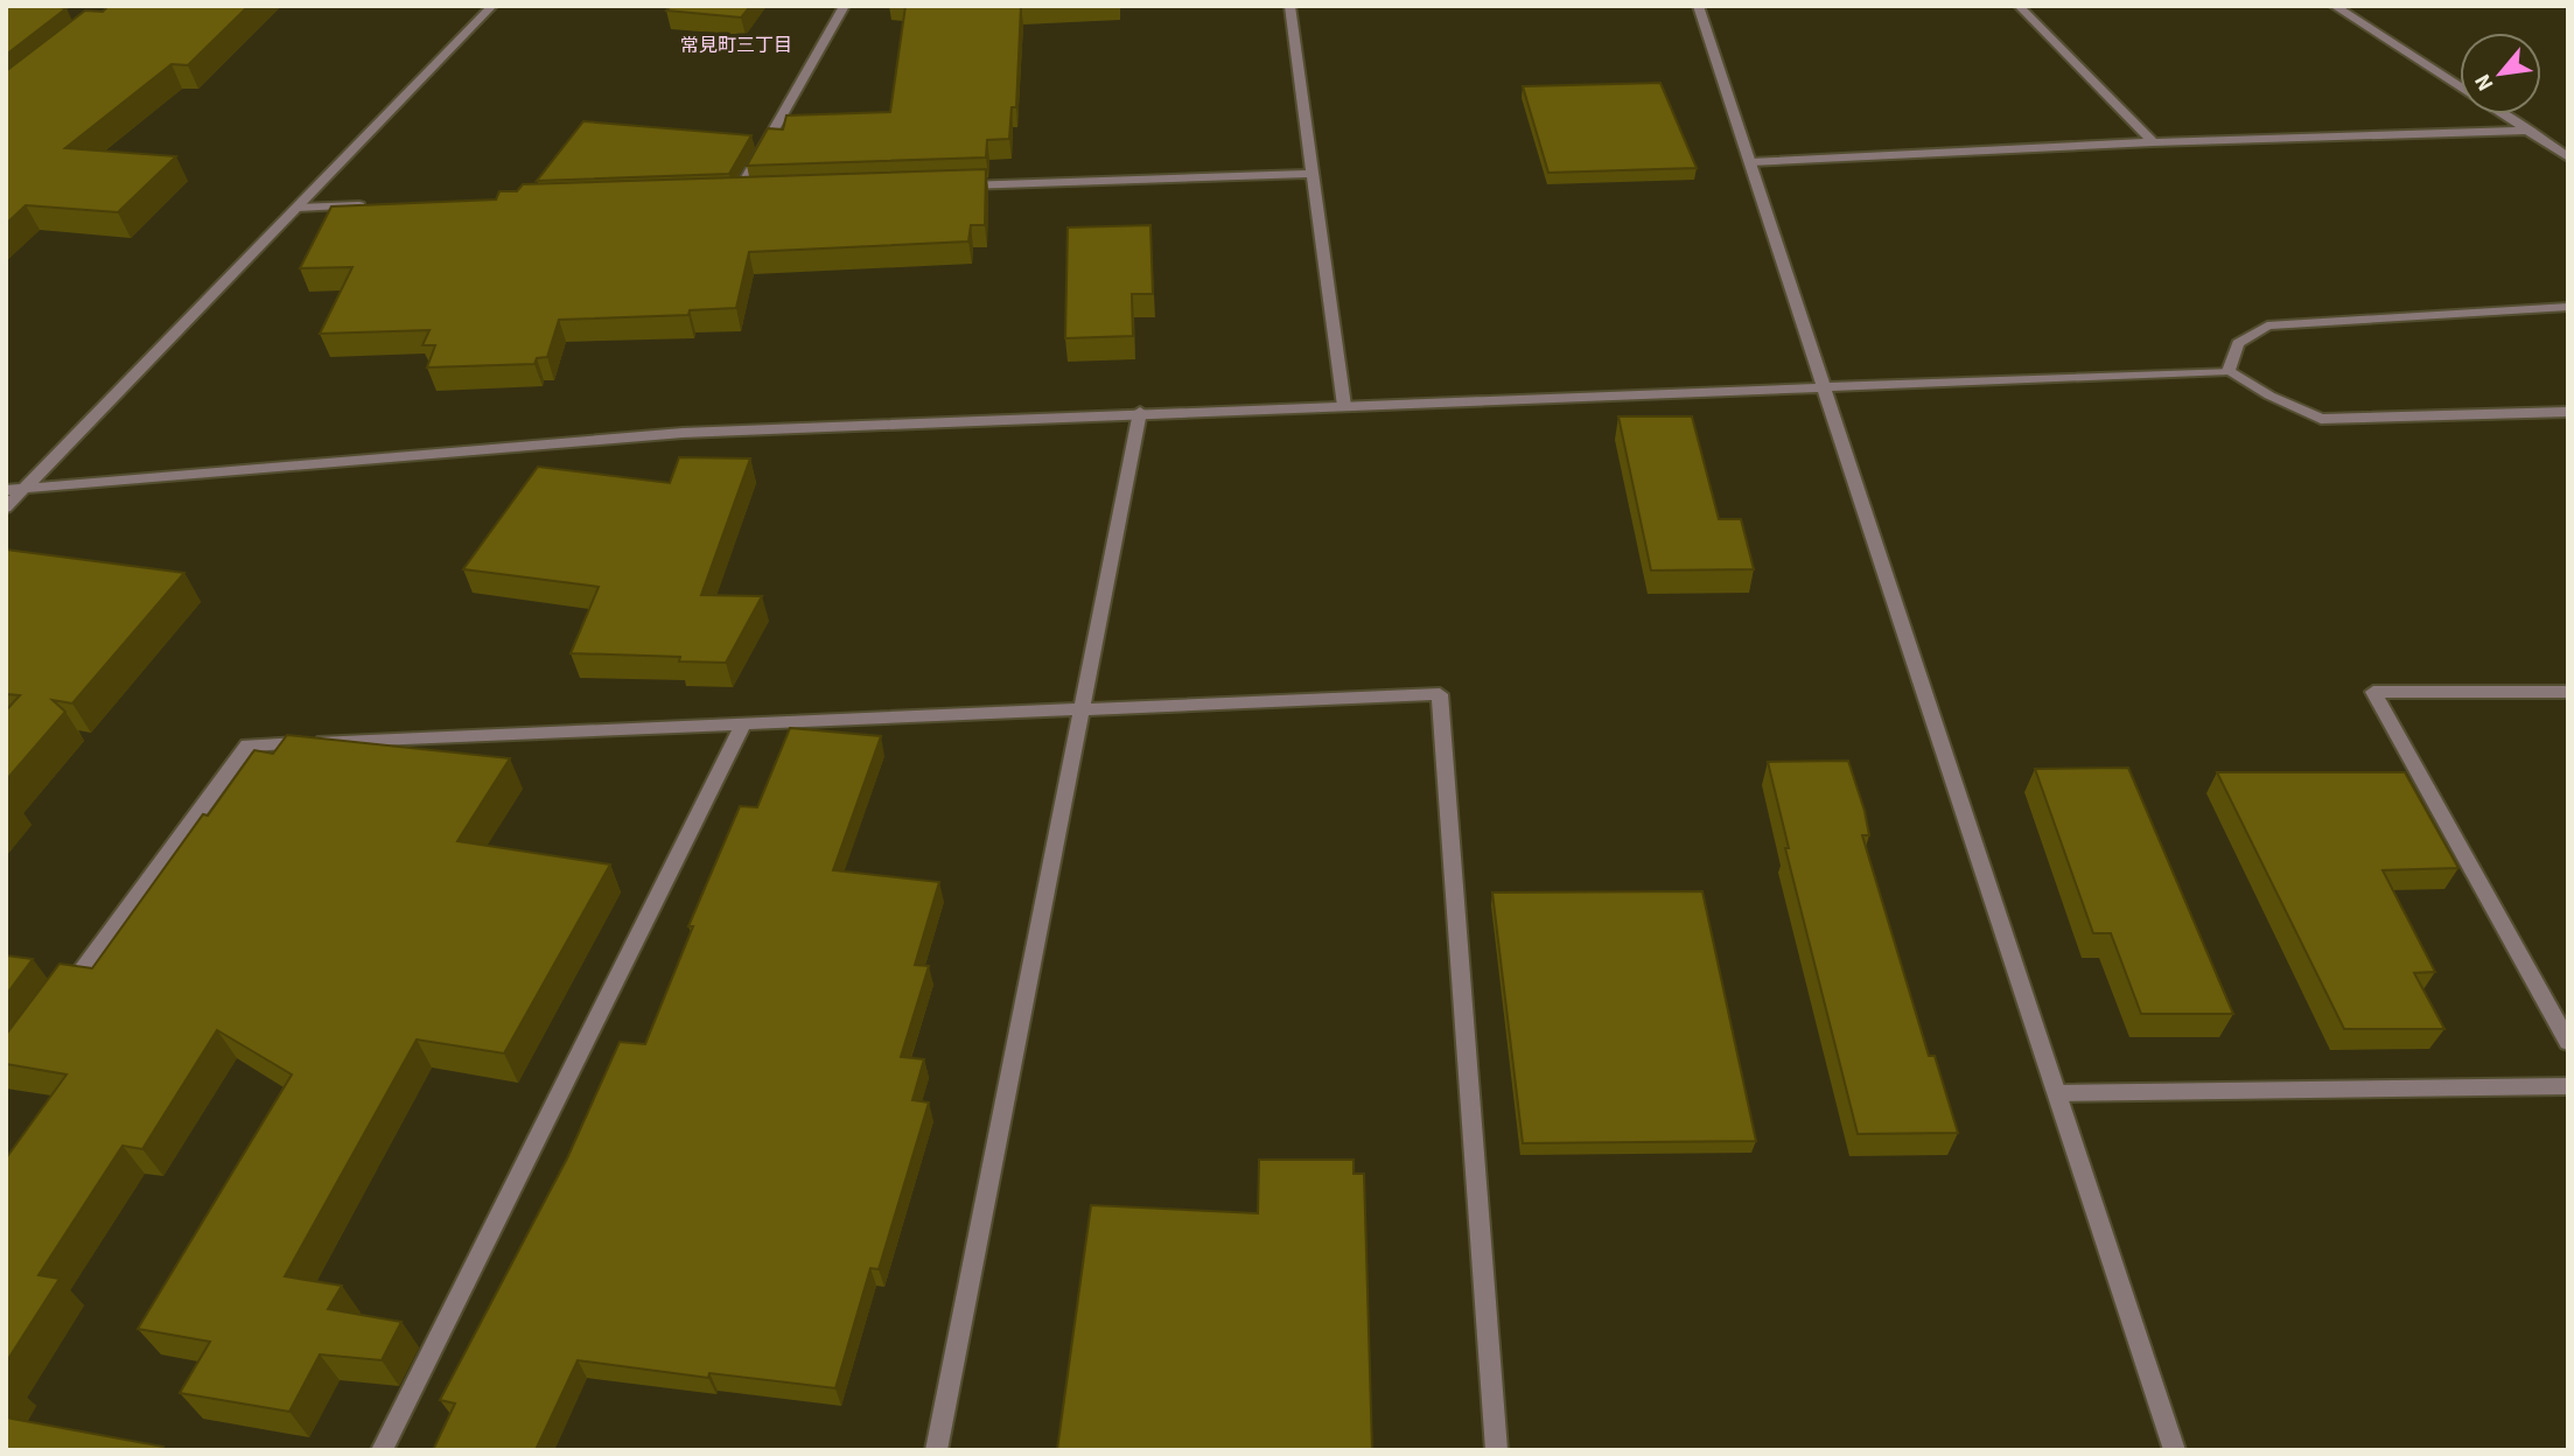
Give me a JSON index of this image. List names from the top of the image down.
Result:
{
  "districts": ["常見町三丁目"],
  "north": "bottom left"
}
